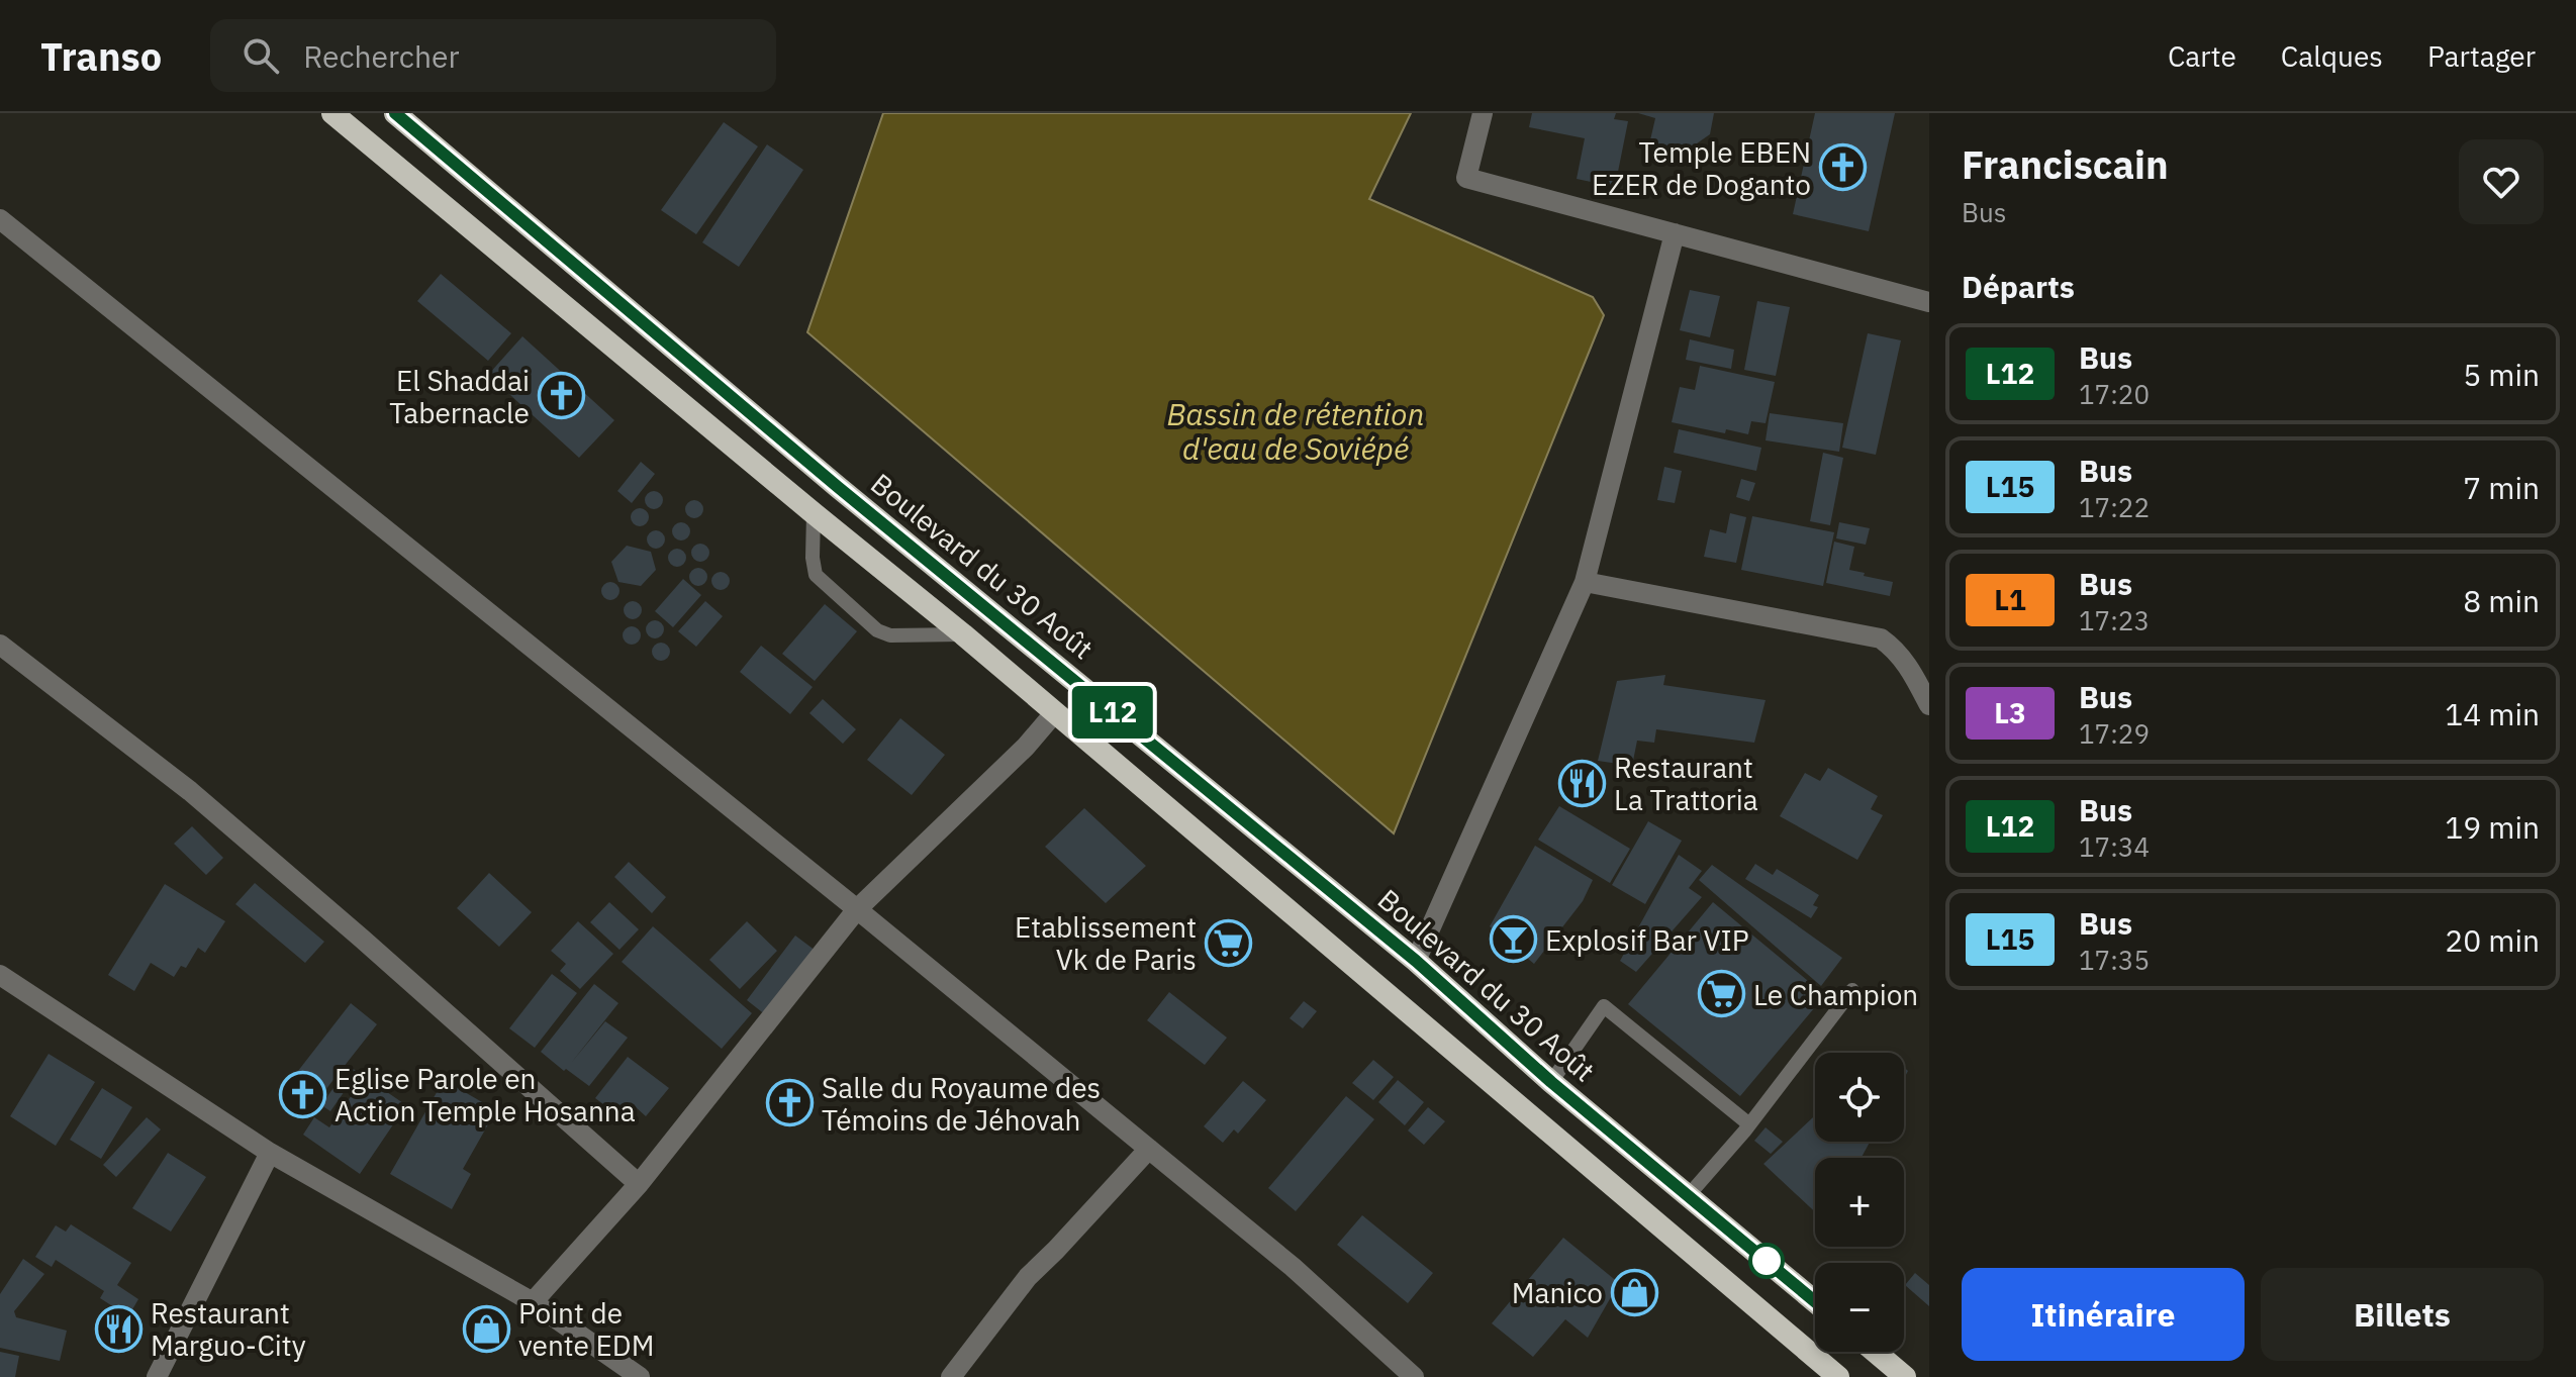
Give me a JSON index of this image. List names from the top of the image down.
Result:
{
  "streets": {
    "highway": ["Boulevard du 30 Août"]
  },
  "water": ["Bassin de rétention d'eau de Soviépé"],
  "places": {
    "church": [
      "Temple EBEN EZER de Doganto",
      "El Shaddai Tabernacle",
      "Eglise Parole en Action Temple Hosanna",
      "Salle du Royaume des Témoins de Jéhovah"
    ],
    "restaurant": ["Restaurant La Trattoria", "Restaurant Marguo-City"],
    "bar": ["Explosif Bar VIP"],
    "supermarket": ["Etablissement Vk de Paris", "Le Champion"],
    "shop": ["Manico", "Point de vente EDM"]
  },
  "lines": ["bus line L12"],
  "page": {
    "header": "Transo",
    "search": "Rechercher",
    "nav": ["Carte", "Calques", "Partager"],
    "on_map": "L12",
    "heading": [
      ["Franciscain", "Bus"],
      "Départs"
    ],
    "list": [
      {
        "mark": "L12",
        "name": "Bus",
        "note": "17:20",
        "value": "5 min"
      },
      {
        "mark": "L15",
        "name": "Bus",
        "note": "17:22",
        "value": "7 min"
      },
      {
        "mark": "L1",
        "name": "Bus",
        "note": "17:23",
        "value": "8 min"
      },
      {
        "mark": "L3",
        "name": "Bus",
        "note": "17:29",
        "value": "14 min"
      },
      {
        "mark": "L12",
        "name": "Bus",
        "note": "17:34",
        "value": "19 min"
      },
      {
        "mark": "L15",
        "name": "Bus",
        "note": "17:35",
        "value": "20 min"
      }
    ],
    "map_buttons": ["+", "−"],
    "buttons": ["Itinéraire", "Billets"]
  }
}
